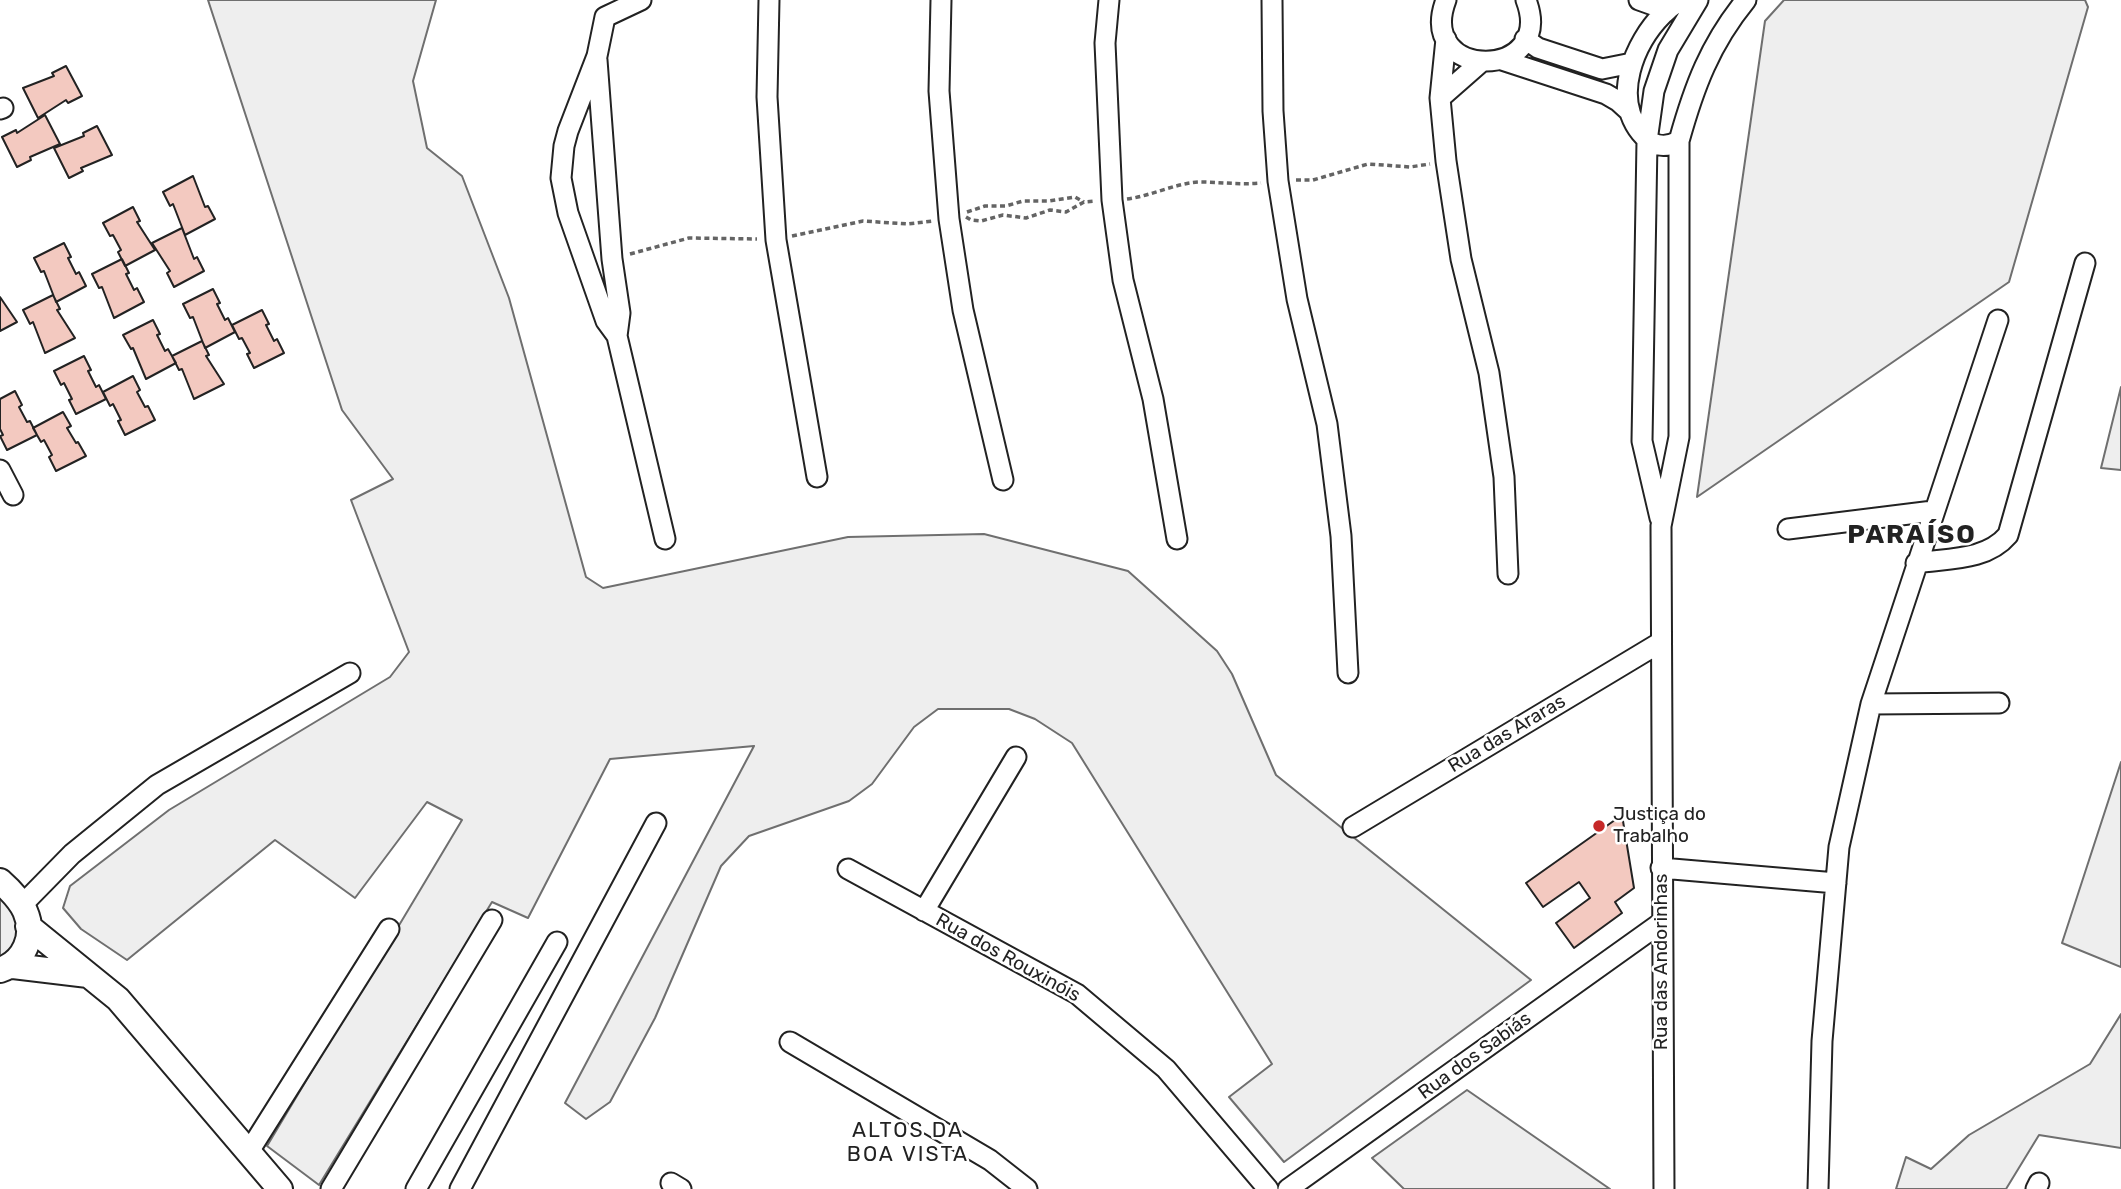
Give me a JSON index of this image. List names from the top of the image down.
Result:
{
  "streets": {
    "street": [
      "Rua das Araras",
      "Rua dos Rouxinóis",
      "Rua das Andorinhas",
      "Rua dos Sabiás"
    ]
  },
  "crossings": [
    ["Rua das Araras", "Rua das Andorinhas"],
    ["Rua das Andorinhas", "Rua dos Sabiás"]
  ],
  "districts": ["PARAÍSO", "ALTOS DA BOA VISTA"],
  "places": ["Justiça do Trabalho"]
}
